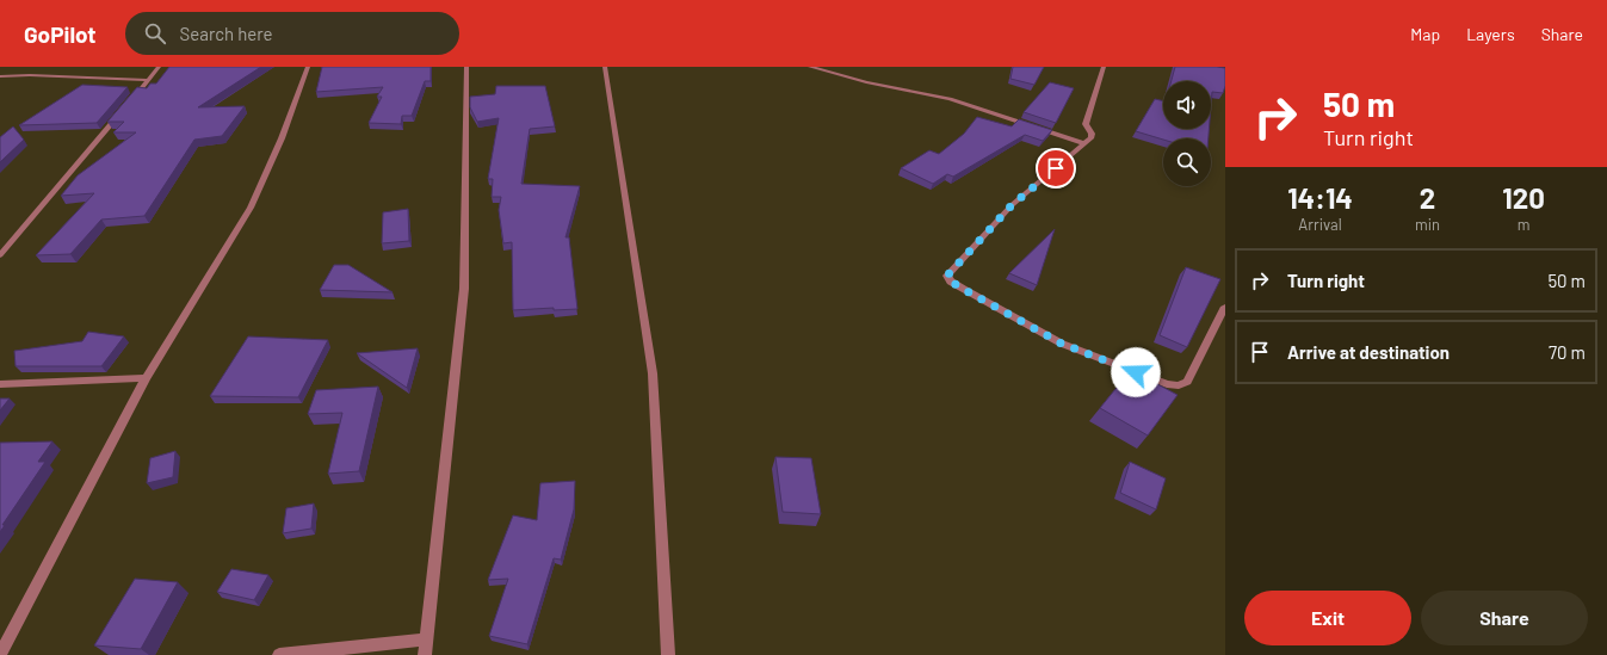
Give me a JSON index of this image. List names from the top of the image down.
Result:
{
  "page": {
    "header": "GoPilot",
    "search": "Search here",
    "nav": ["Map", "Layers", "Share"],
    "turn": ["50 m", "Turn right"],
    "eta": [
      "14:14",
      "Arrival",
      "2",
      "min",
      "120",
      "m"
    ],
    "list": [
      {
        "name": "Turn right",
        "value": "50 m"
      },
      {
        "name": "Arrive at destination",
        "value": "70 m"
      }
    ],
    "buttons": ["Exit", "Share"]
  }
}
